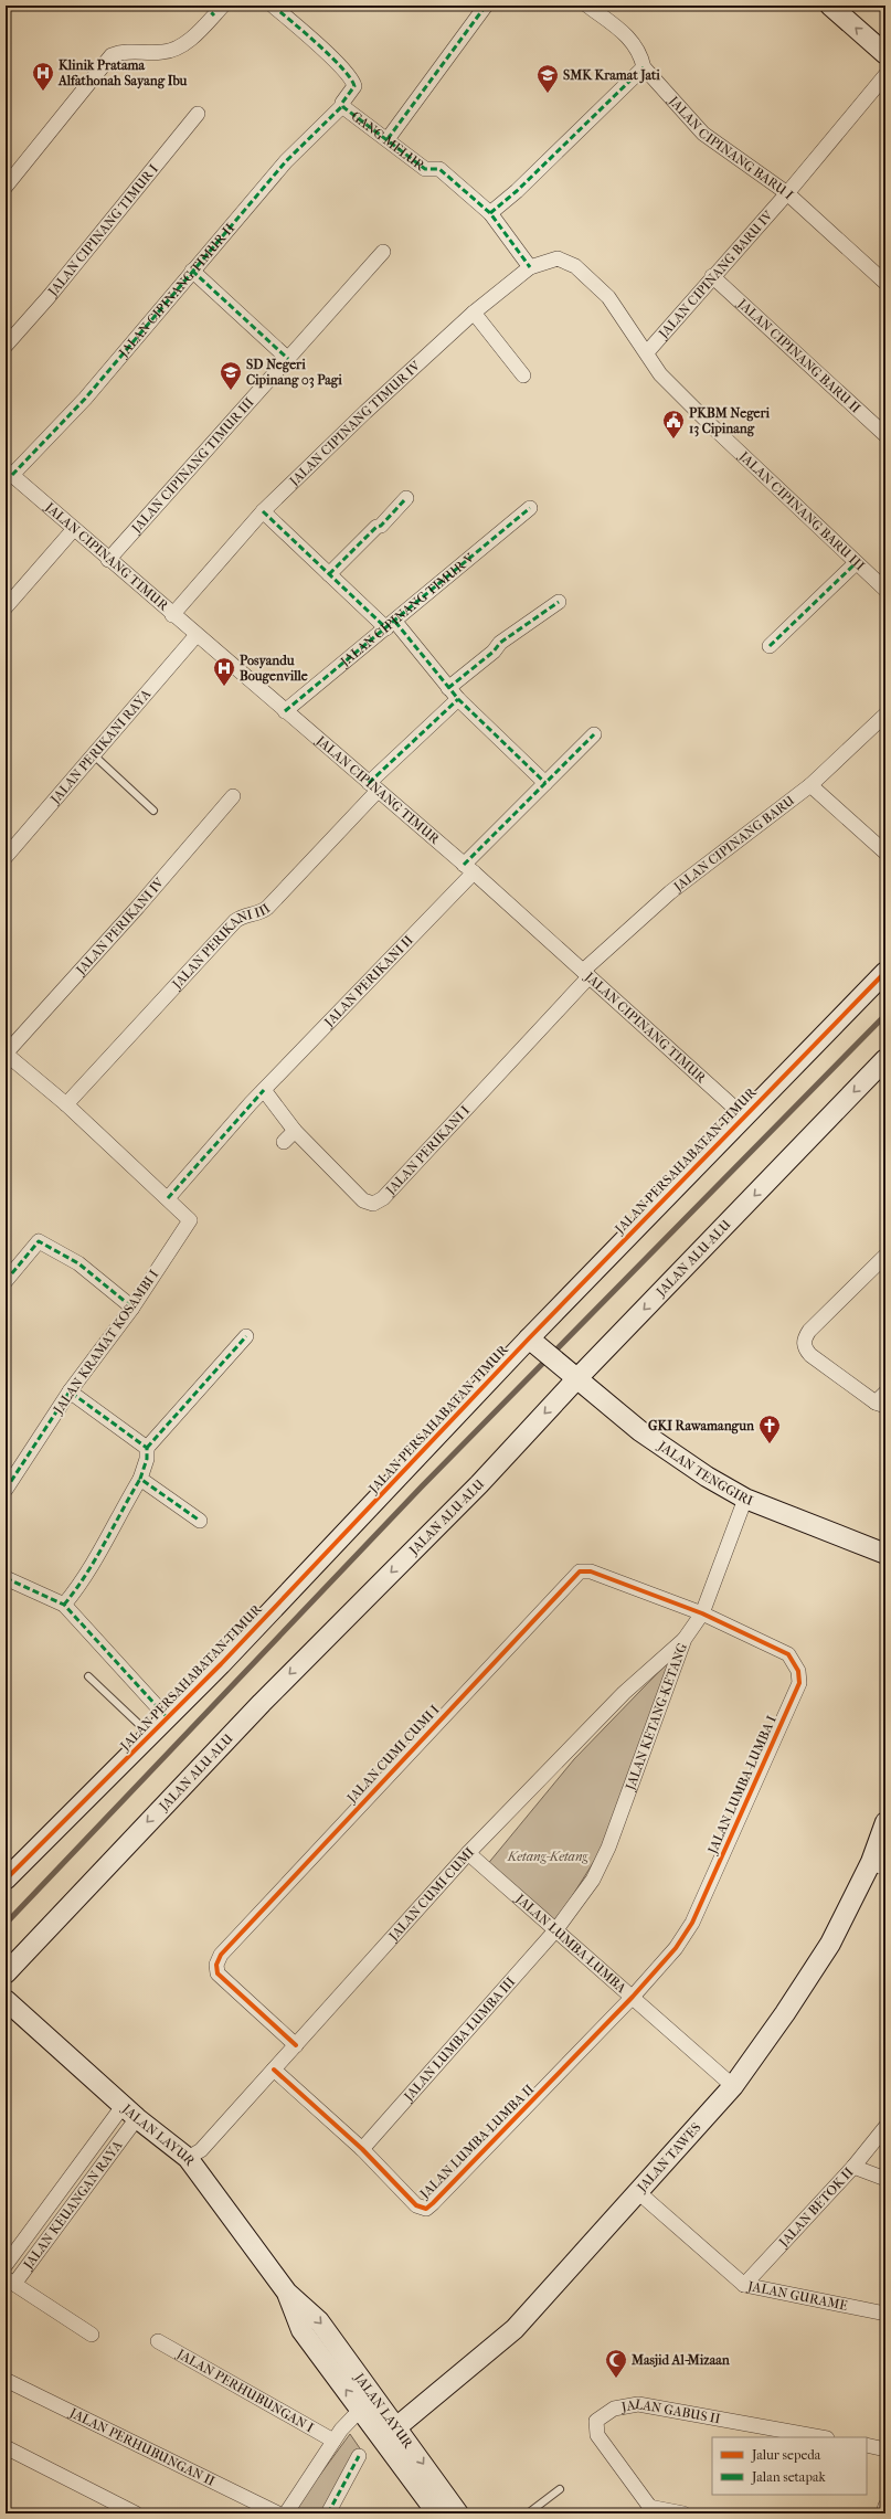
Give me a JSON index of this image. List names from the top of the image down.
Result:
{
  "streets": {
    "street": [
      "GANG MELUR",
      "JALAN CIPINANG BARU I",
      "JALAN CIPINANG TIMUR I",
      "JALAN CIPINANG BARU IV",
      "JALAN CIPINANG TIMUR II",
      "JALAN CIPINANG BARU II",
      "JALAN CIPINANG TIMUR IV",
      "JALAN CIPINANG TIMUR III",
      "JALAN CIPINANG BARU III",
      "JALAN CIPINANG TIMUR",
      "JALAN CIPINANG TIMUR V",
      "JALAN PERIKANI RAYA",
      "JALAN CIPINANG BARU",
      "JALAN PERIKANI IV",
      "JALAN PERIKANI III",
      "JALAN PERIKANI II",
      "JALAN PERIKANI I",
      "JALAN PERSAHABATAN TIMUR",
      "JALAN ALU-ALU",
      "JALAN KRAMAT KOSAMBI I",
      "JALAN TENGGIRI",
      "JALAN KETANG-KETANG",
      "JALAN CUMI-CUMI I",
      "JALAN LUMBA-LUMBA I",
      "JALAN CUMI-CUMI",
      "JALAN LUMBA-LUMBA",
      "JALAN LUMBA-LUMBA III",
      "JALAN LAYUR",
      "JALAN LUMBA-LUMBA II",
      "JALAN TAWES",
      "JALAN KEUANGAN RAYA",
      "JALAN BETOK II",
      "JALAN GURAME",
      "JALAN PERHUBUNGAN I",
      "JALAN GABUS II",
      "JALAN PERHUBUNGAN II"
    ]
  },
  "crossings": [
    ["GANG MELUR", "JALAN CIPINANG TIMUR II"],
    ["GANG MELUR", "JALAN CIPINANG TIMUR IV"],
    ["JALAN CIPINANG BARU I", "JALAN CIPINANG BARU IV"],
    ["JALAN CIPINANG BARU IV", "JALAN CIPINANG BARU II"],
    ["JALAN CIPINANG BARU IV", "JALAN CIPINANG BARU III"],
    ["JALAN CIPINANG TIMUR II", "JALAN CIPINANG TIMUR"],
    ["JALAN CIPINANG TIMUR IV", "JALAN CIPINANG BARU III"],
    ["JALAN CIPINANG TIMUR IV", "JALAN CIPINANG TIMUR"],
    ["JALAN CIPINANG TIMUR III", "JALAN CIPINANG TIMUR"],
    ["JALAN CIPINANG TIMUR", "JALAN CIPINANG TIMUR V"],
    ["JALAN CIPINANG TIMUR", "JALAN PERIKANI RAYA"],
    ["JALAN CIPINANG TIMUR", "JALAN CIPINANG BARU"],
    ["JALAN CIPINANG TIMUR", "JALAN PERIKANI III"],
    ["JALAN CIPINANG TIMUR", "JALAN PERIKANI II"],
    ["JALAN CIPINANG TIMUR", "JALAN PERIKANI I"],
    ["JALAN CIPINANG TIMUR", "JALAN PERSAHABATAN TIMUR"],
    ["JALAN CIPINANG BARU", "JALAN PERIKANI I"],
    ["JALAN PERIKANI II", "JALAN PERIKANI I"],
    ["JALAN PERIKANI II", "JALAN KRAMAT KOSAMBI I"],
    ["JALAN PERSAHABATAN TIMUR", "JALAN TENGGIRI"],
    ["JALAN ALU-ALU", "JALAN TENGGIRI"],
    ["JALAN TENGGIRI", "JALAN KETANG-KETANG"],
    ["JALAN KETANG-KETANG", "JALAN CUMI-CUMI I"],
    ["JALAN KETANG-KETANG", "JALAN LUMBA-LUMBA I"],
    ["JALAN KETANG-KETANG", "JALAN CUMI-CUMI"],
    ["JALAN KETANG-KETANG", "JALAN LUMBA-LUMBA"],
    ["JALAN KETANG-KETANG", "JALAN LUMBA-LUMBA III"],
    ["JALAN CUMI-CUMI I", "JALAN LUMBA-LUMBA I"],
    ["JALAN CUMI-CUMI I", "JALAN CUMI-CUMI"],
    ["JALAN LUMBA-LUMBA I", "JALAN LUMBA-LUMBA"],
    ["JALAN LUMBA-LUMBA I", "JALAN LUMBA-LUMBA II"],
    ["JALAN CUMI-CUMI", "JALAN LUMBA-LUMBA"],
    ["JALAN CUMI-CUMI", "JALAN LAYUR"],
    ["JALAN CUMI-CUMI", "JALAN LUMBA-LUMBA II"],
    ["JALAN LUMBA-LUMBA", "JALAN LUMBA-LUMBA III"],
    ["JALAN LUMBA-LUMBA", "JALAN LUMBA-LUMBA II"],
    ["JALAN LUMBA-LUMBA", "JALAN TAWES"],
    ["JALAN LUMBA-LUMBA III", "JALAN LUMBA-LUMBA II"],
    ["JALAN LAYUR", "JALAN TAWES"],
    ["JALAN LAYUR", "JALAN KEUANGAN RAYA"],
    ["JALAN TAWES", "JALAN GURAME"],
    ["JALAN BETOK II", "JALAN GURAME"]
  ],
  "one_way": ["JALAN ALU-ALU"],
  "parks": ["Ketang-Ketang"],
  "places": {
    "hospital": ["Klinik Pratama Alfathonah Sayang Ibu", "Posyandu Bougenville"],
    "school or university": ["SMK Kramat Jati", "SD Negeri Cipinang 03 Pagi"],
    "public building": ["PKBM Negeri 13 Cipinang"],
    "church": ["GKI Rawamangun"],
    "mosque": ["Masjid Al-Mizaan"]
  },
  "legend": ["Jalur sepeda", "Jalan setapak"]
}
